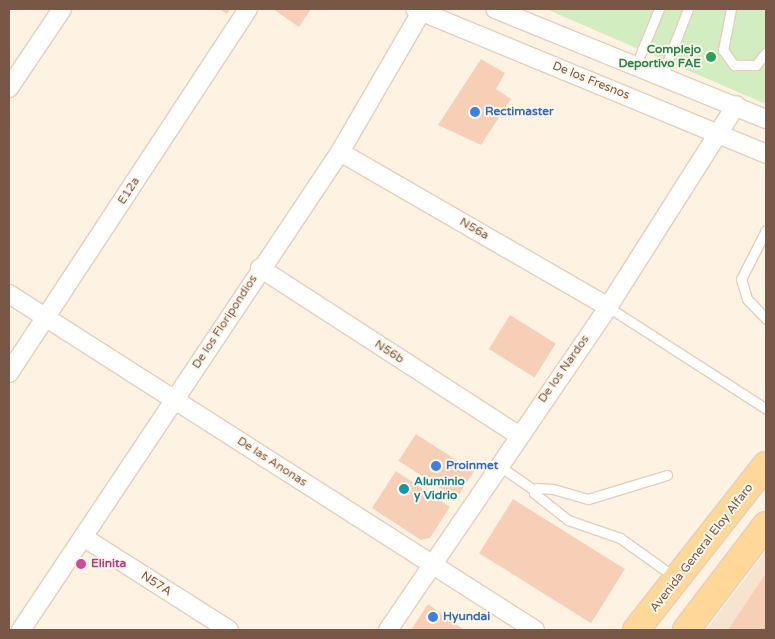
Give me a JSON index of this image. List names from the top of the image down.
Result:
{
  "streets": {
    "main road": ["Avenida General Eloy Alfaro"],
    "street": [
      "De los Fresnos",
      "E12a",
      "N56a",
      "De los Floripondios",
      "N56b",
      "De los Nardos",
      "De las Anonas",
      "N57A"
    ]
  },
  "crossings": [
    ["De los Fresnos", "De los Floripondios"],
    ["De los Fresnos", "De los Nardos"],
    ["E12a", "De las Anonas"],
    ["N56a", "De los Floripondios"],
    ["N56a", "De los Nardos"],
    ["De los Floripondios", "N56b"],
    ["De los Floripondios", "De las Anonas"],
    ["De los Floripondios", "N57A"],
    ["N56b", "De los Nardos"],
    ["De los Nardos", "De las Anonas"]
  ],
  "places": [
    "Complejo Deportivo FAE",
    "Rectimaster",
    "Proinmet",
    "Aluminio y Vidrio",
    "Elinita",
    "Hyundai"
  ]
}
